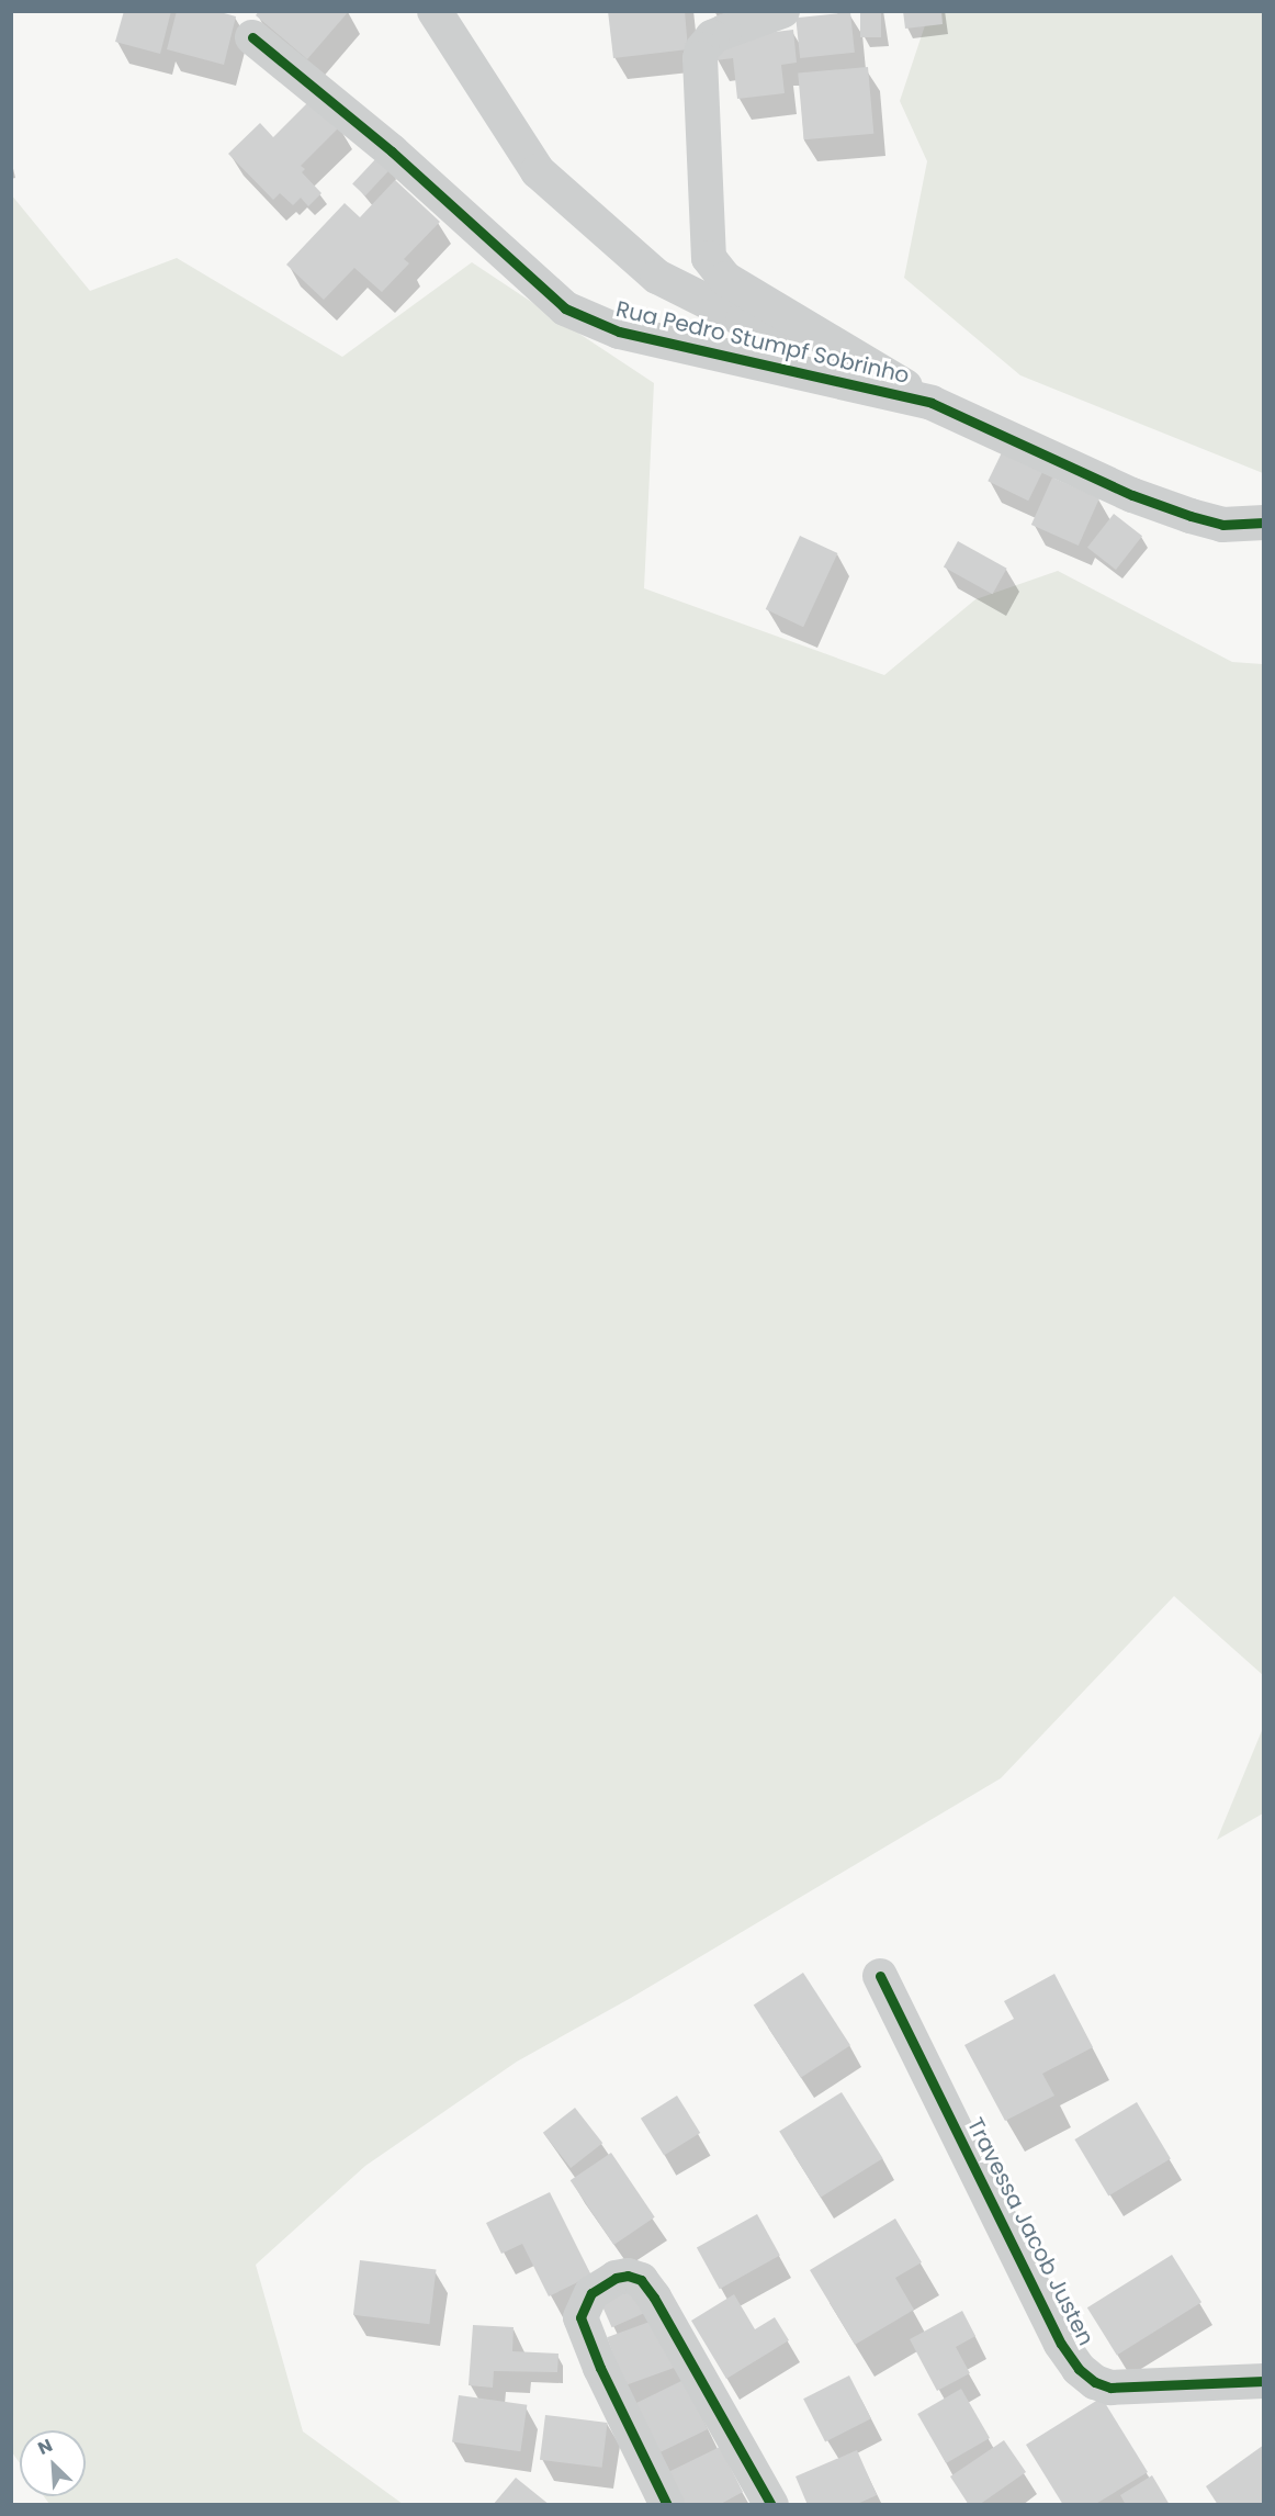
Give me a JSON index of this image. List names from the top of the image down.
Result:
{
  "streets": {
    "street": ["Rua Pedro Stumpf Sobrinho", "Travessa Jacob Justen"]
  },
  "north": "top left"
}
